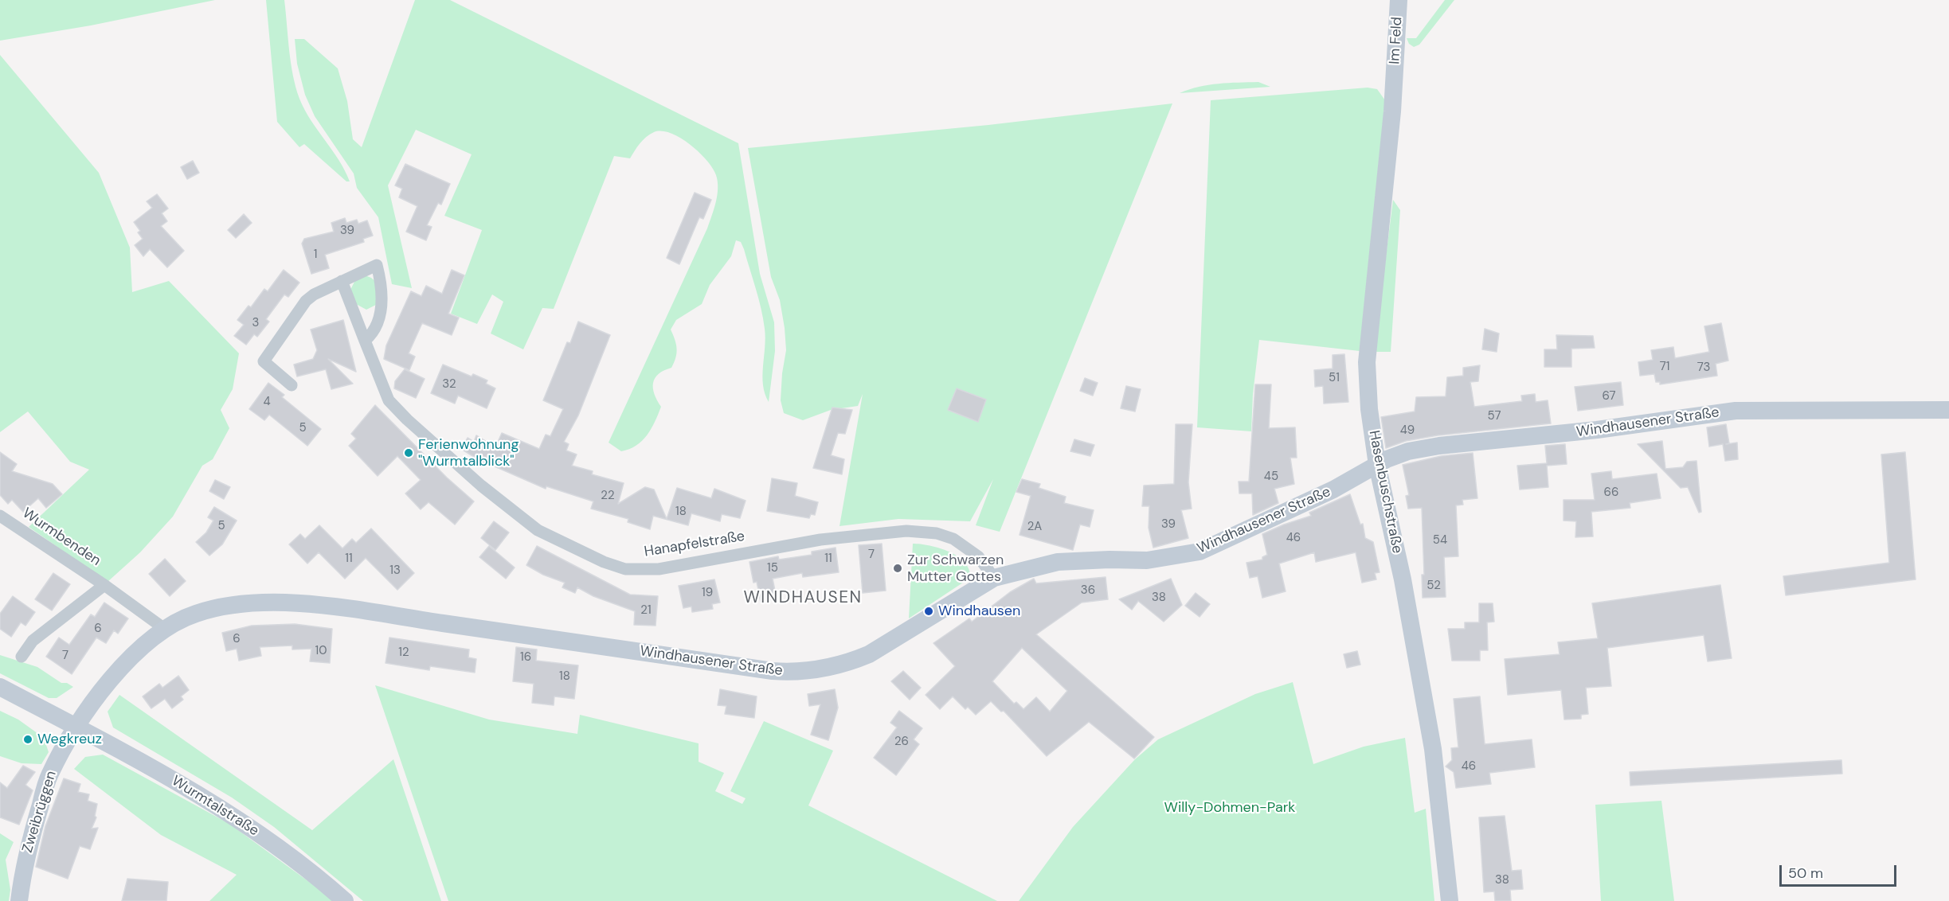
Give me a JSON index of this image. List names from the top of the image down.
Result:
{
  "streets": {
    "street": [
      "Im Feld",
      "Windhausener Straße",
      "Hasenbuschstraße",
      "Wurmbenden",
      "Hanapfelstraße",
      "Wurmtalstraße",
      "Zweibrüggen"
    ]
  },
  "crossings": [
    ["Im Feld", "Hasenbuschstraße"],
    ["Windhausener Straße", "Hasenbuschstraße"],
    ["Windhausener Straße", "Wurmbenden"],
    ["Windhausener Straße", "Hanapfelstraße"],
    ["Windhausener Straße", "Wurmtalstraße"],
    ["Windhausener Straße", "Zweibrüggen"],
    ["Wurmtalstraße", "Zweibrüggen"]
  ],
  "districts": ["WINDHAUSEN"],
  "parks": ["Willy-Dohmen-Park"],
  "places": [
    "Ferienwohnung \"Wurmtalblick\"",
    "Zur Schwarzen Mutter Gottes",
    "Windhausen",
    "Wegkreuz"
  ],
  "house_numbers": [
    "39",
    "1",
    "3",
    "71",
    "73",
    "51",
    "32",
    "67",
    "4",
    "57",
    "5",
    "49",
    "45",
    "66",
    "22",
    "18",
    "39",
    "5",
    "2A",
    "46",
    "54",
    "7",
    "11",
    "11",
    "15",
    "13",
    "52",
    "36",
    "19",
    "38",
    "21",
    "6",
    "6",
    "10",
    "12",
    "7",
    "16",
    "18",
    "26",
    "46",
    "38"
  ],
  "scale_bar": "50 m"
}
